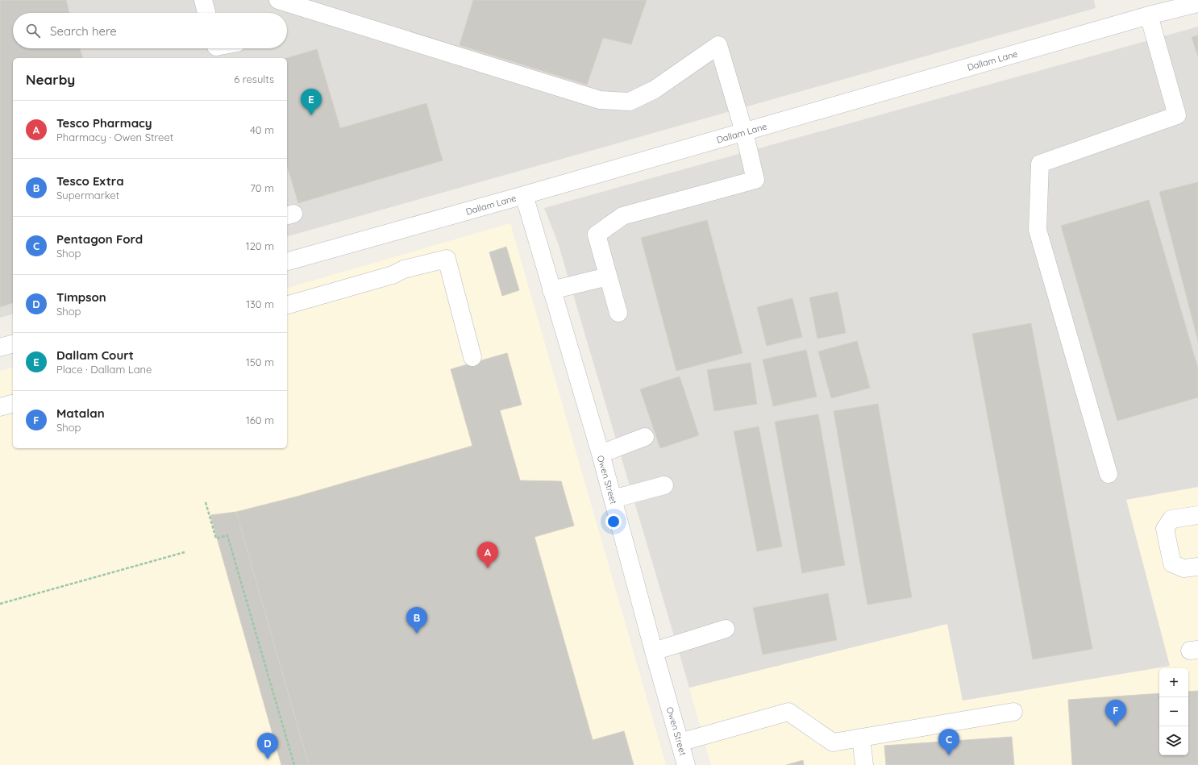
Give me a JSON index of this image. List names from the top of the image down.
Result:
{
  "streets": {
    "street": ["Dallam Lane", "Owen Street"]
  },
  "crossings": [
    ["Dallam Lane", "Owen Street"]
  ],
  "page": {
    "search": "Search here",
    "heading": ["Nearby", "6 results"],
    "pins": [
      "E",
      "A",
      "B",
      "F",
      "C",
      "D"
    ],
    "list": [
      {
        "mark": "A",
        "name": "Tesco Pharmacy",
        "note": "Pharmacy · Owen Street",
        "value": "40 m"
      },
      {
        "mark": "B",
        "name": "Tesco Extra",
        "note": "Supermarket",
        "value": "70 m"
      },
      {
        "mark": "C",
        "name": "Pentagon Ford",
        "note": "Shop",
        "value": "120 m"
      },
      {
        "mark": "D",
        "name": "Timpson",
        "note": "Shop",
        "value": "130 m"
      },
      {
        "mark": "E",
        "name": "Dallam Court",
        "note": "Place · Dallam Lane",
        "value": "150 m"
      },
      {
        "mark": "F",
        "name": "Matalan",
        "note": "Shop",
        "value": "160 m"
      }
    ],
    "map_buttons": ["+", "−"]
  }
}
